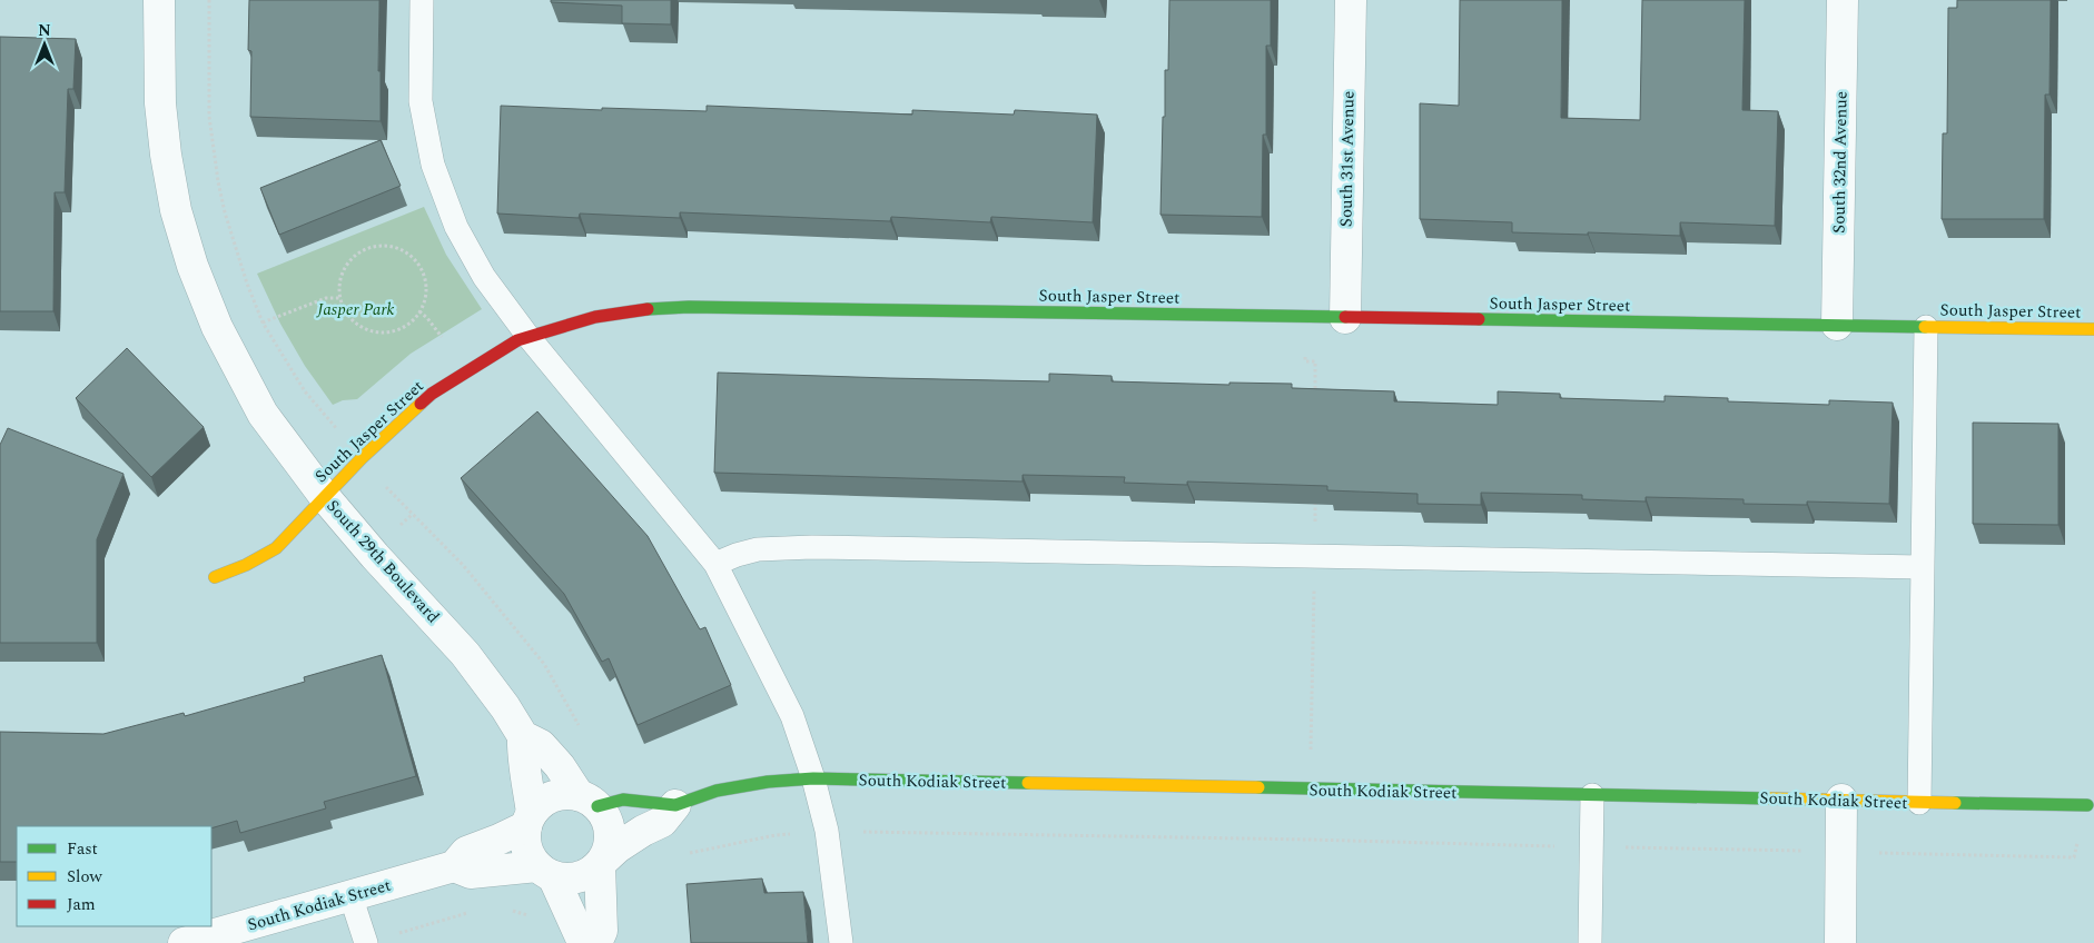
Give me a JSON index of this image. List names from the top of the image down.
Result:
{
  "streets": {
    "street": [
      "South 31st Avenue",
      "South 32nd Avenue",
      "South Jasper Street",
      "South 29th Boulevard",
      "South Kodiak Street"
    ]
  },
  "crossings": [
    ["South 31st Avenue", "South Jasper Street"],
    ["South 32nd Avenue", "South Jasper Street"],
    ["South Jasper Street", "South 29th Boulevard"],
    ["South 29th Boulevard", "South Kodiak Street"]
  ],
  "parks": ["Jasper Park"],
  "legend": ["Fast", "Slow", "Jam"],
  "north": "top"
}
